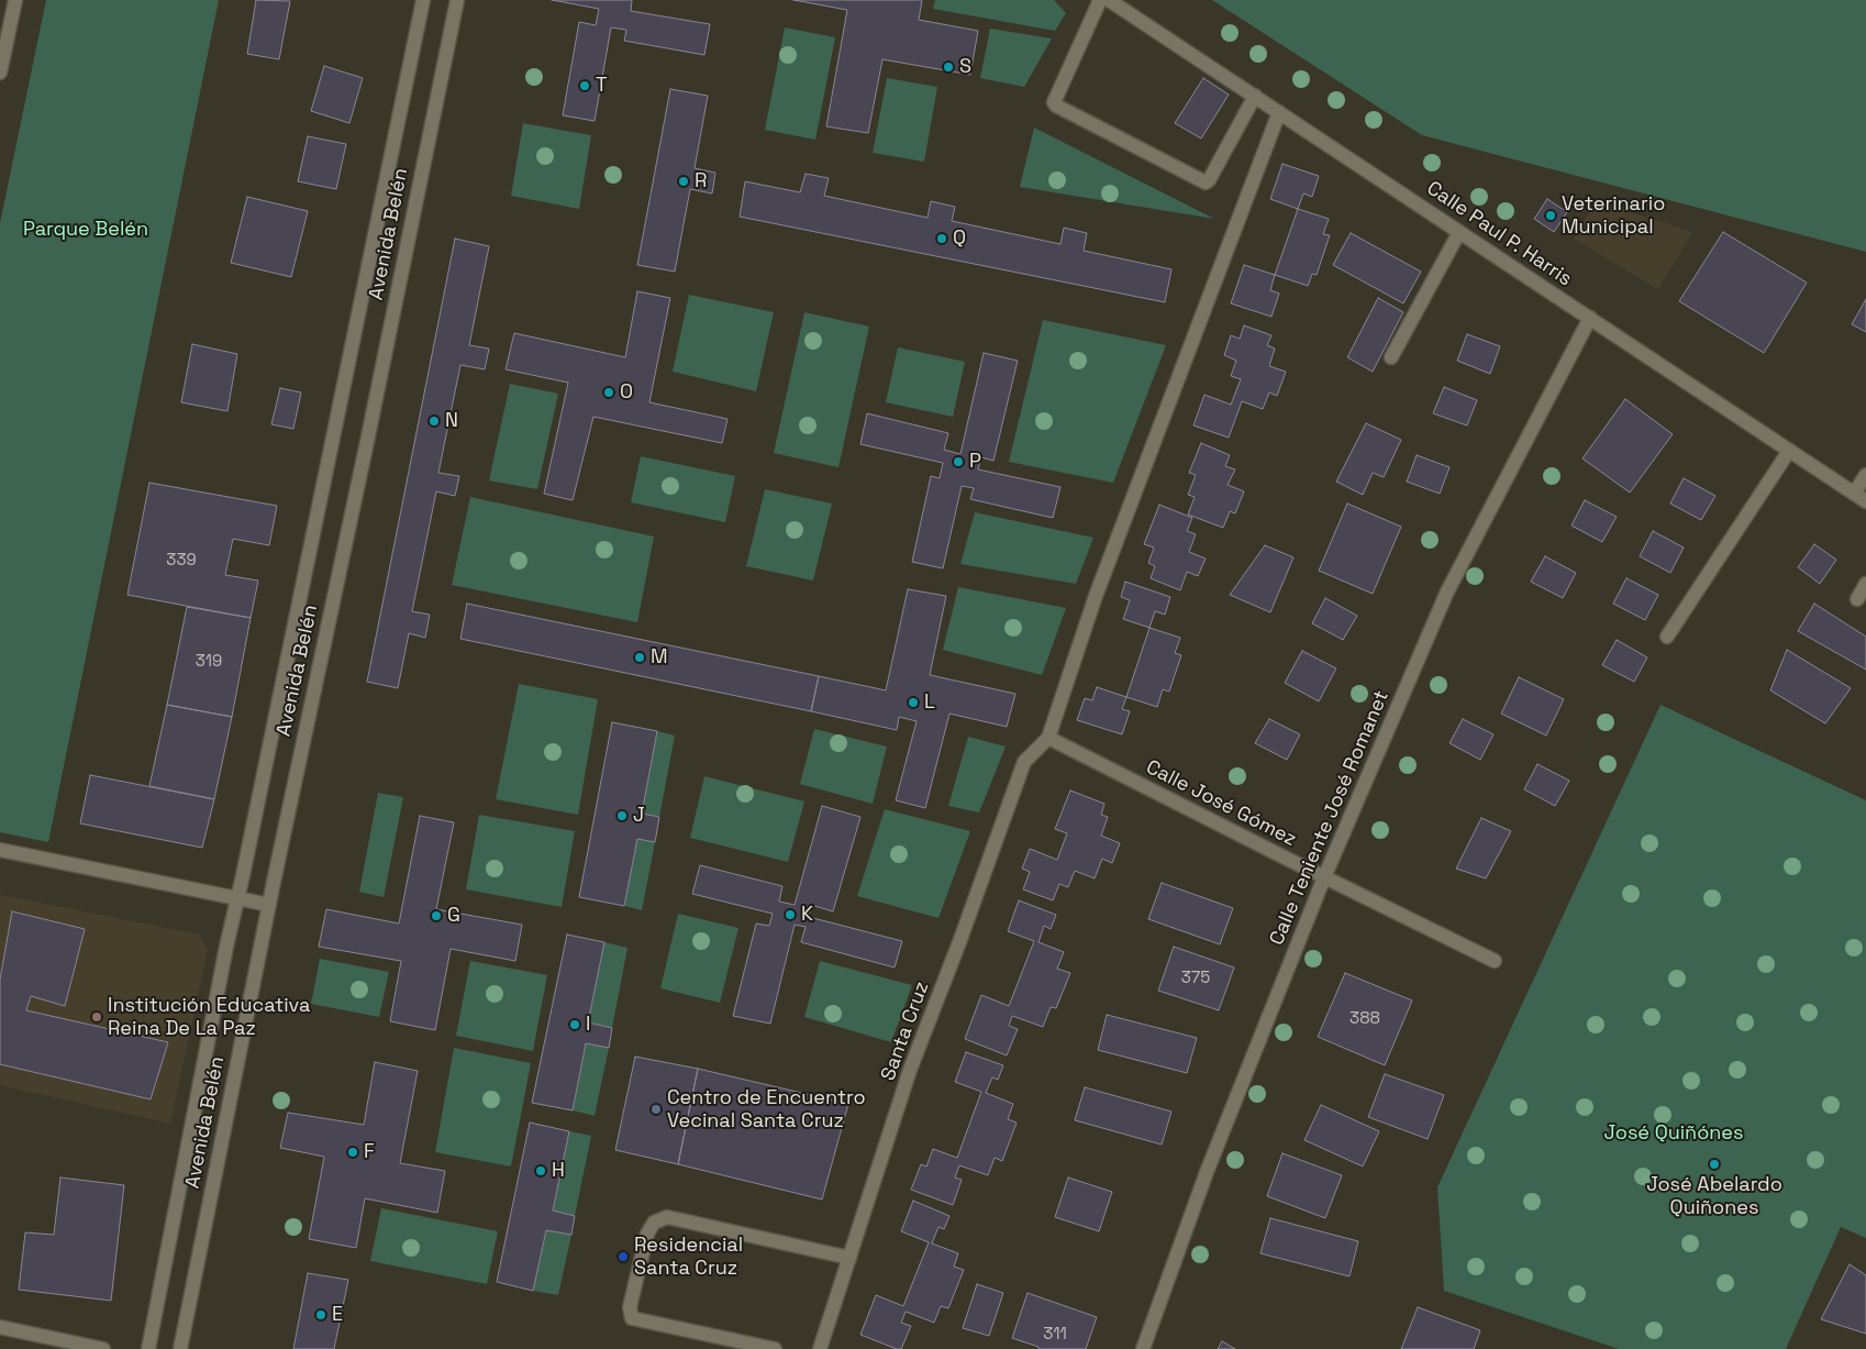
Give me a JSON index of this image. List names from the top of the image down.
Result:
{
  "streets": {
    "street": [
      "Avenida Belén",
      "Calle Paul P. Harris",
      "Calle José Gómez",
      "Calle Teniente José Romanet",
      "Santa Cruz"
    ]
  },
  "crossings": [
    ["Calle Paul P. Harris", "Calle Teniente José Romanet"],
    ["Calle José Gómez", "Calle Teniente José Romanet"],
    ["Calle José Gómez", "Santa Cruz"]
  ],
  "parks": ["Parque Belén", "José Quiñónes"],
  "places": [
    "S",
    "T",
    "R",
    "Veterinario Municipal",
    "Q",
    "O",
    "N",
    "P",
    "M",
    "L",
    "J",
    "K",
    "G",
    "Institución Educativa Reina De La Paz",
    "I",
    "Centro de Encuentro Vecinal Santa Cruz",
    "F",
    "José Abelardo Quiñones",
    "H",
    "Residencial Santa Cruz",
    "E"
  ],
  "house_numbers": [
    "339",
    "319",
    "375",
    "388",
    "311"
  ]
}
